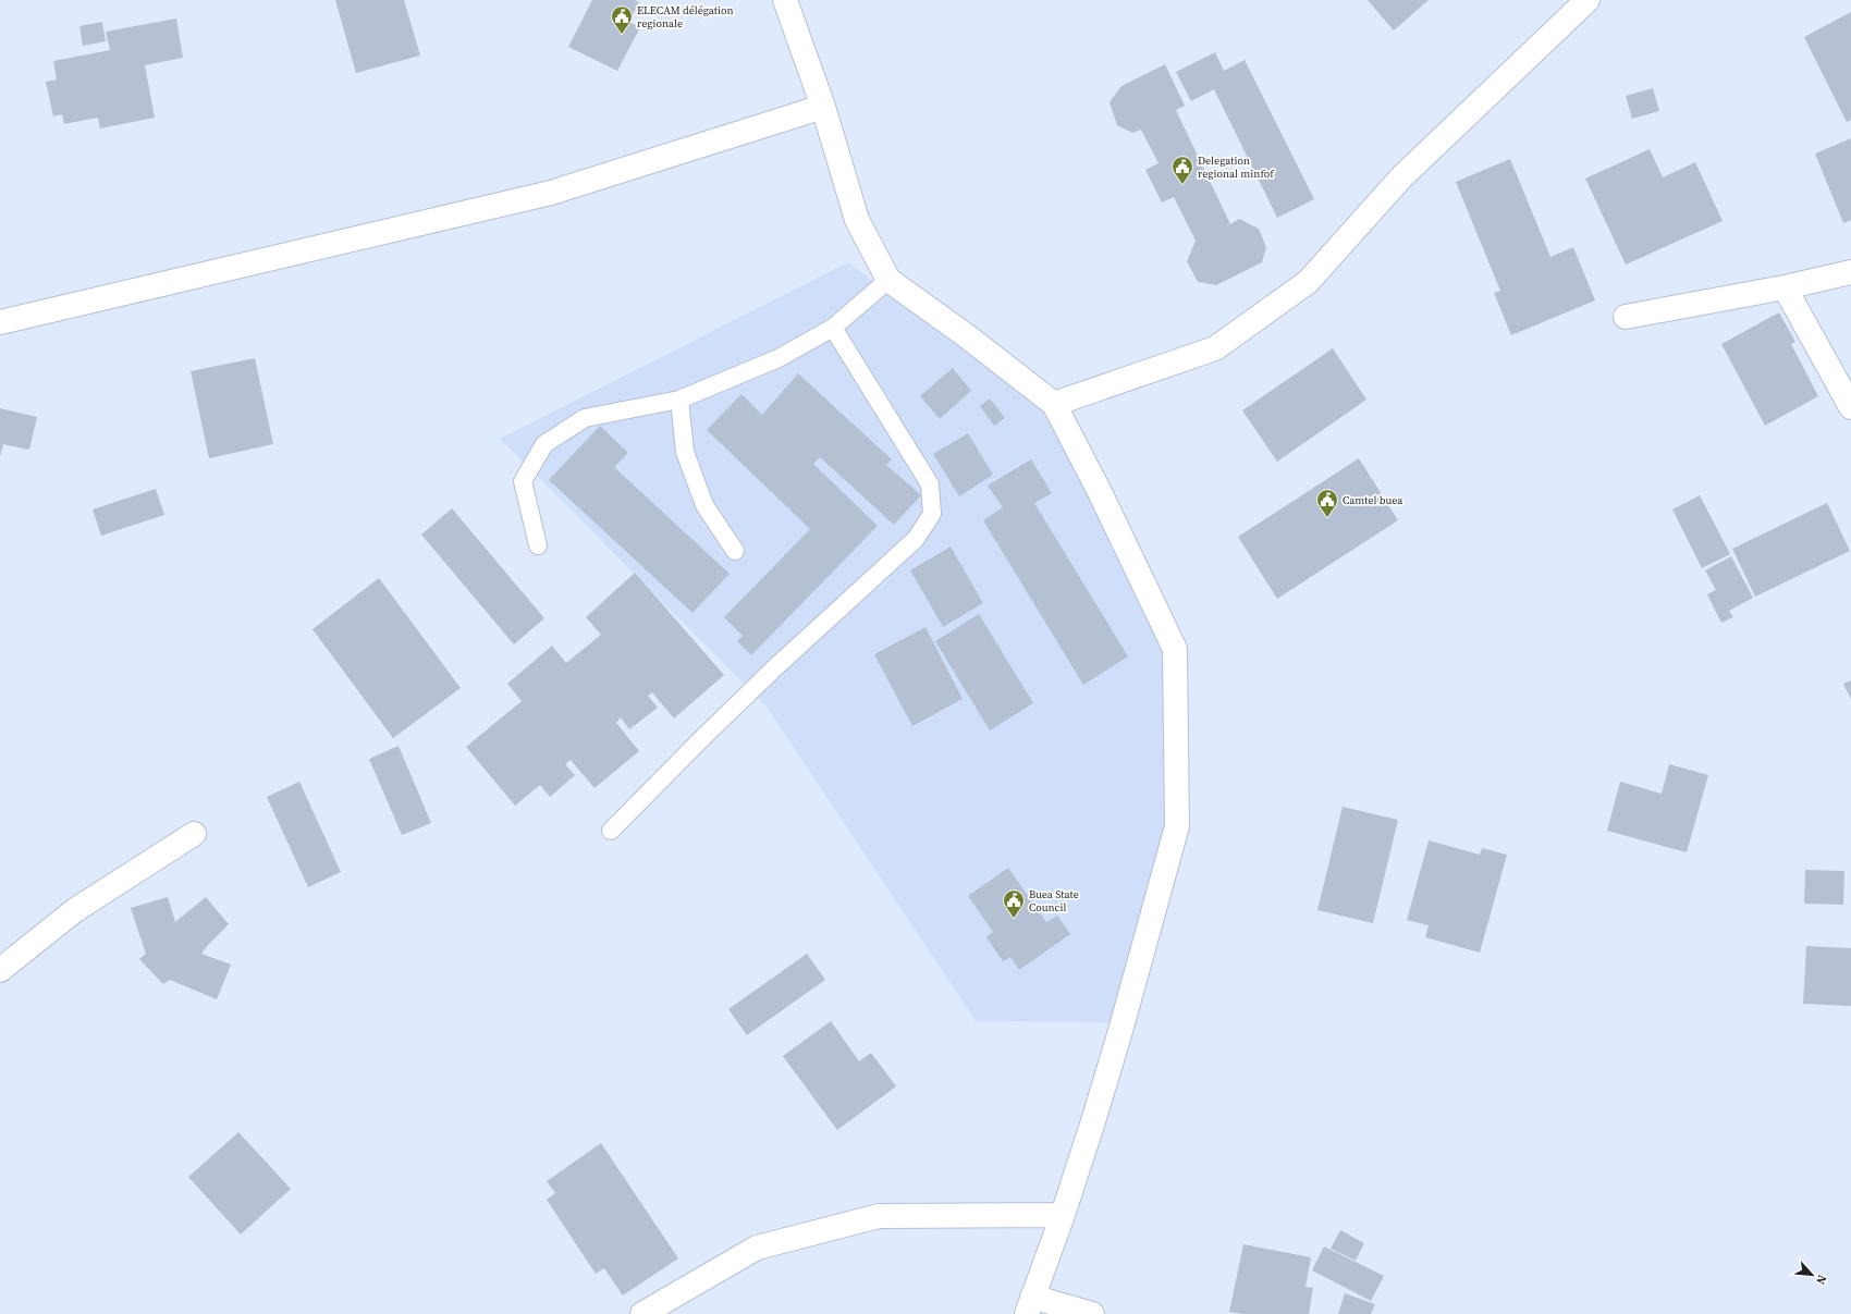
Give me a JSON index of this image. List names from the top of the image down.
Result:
{
  "places": {
    "public building": [
      "ELECAM délégation regionale",
      "Delegation regional minfof",
      "Camtel buea",
      "Buea State Council"
    ]
  },
  "north": "bottom right"
}
